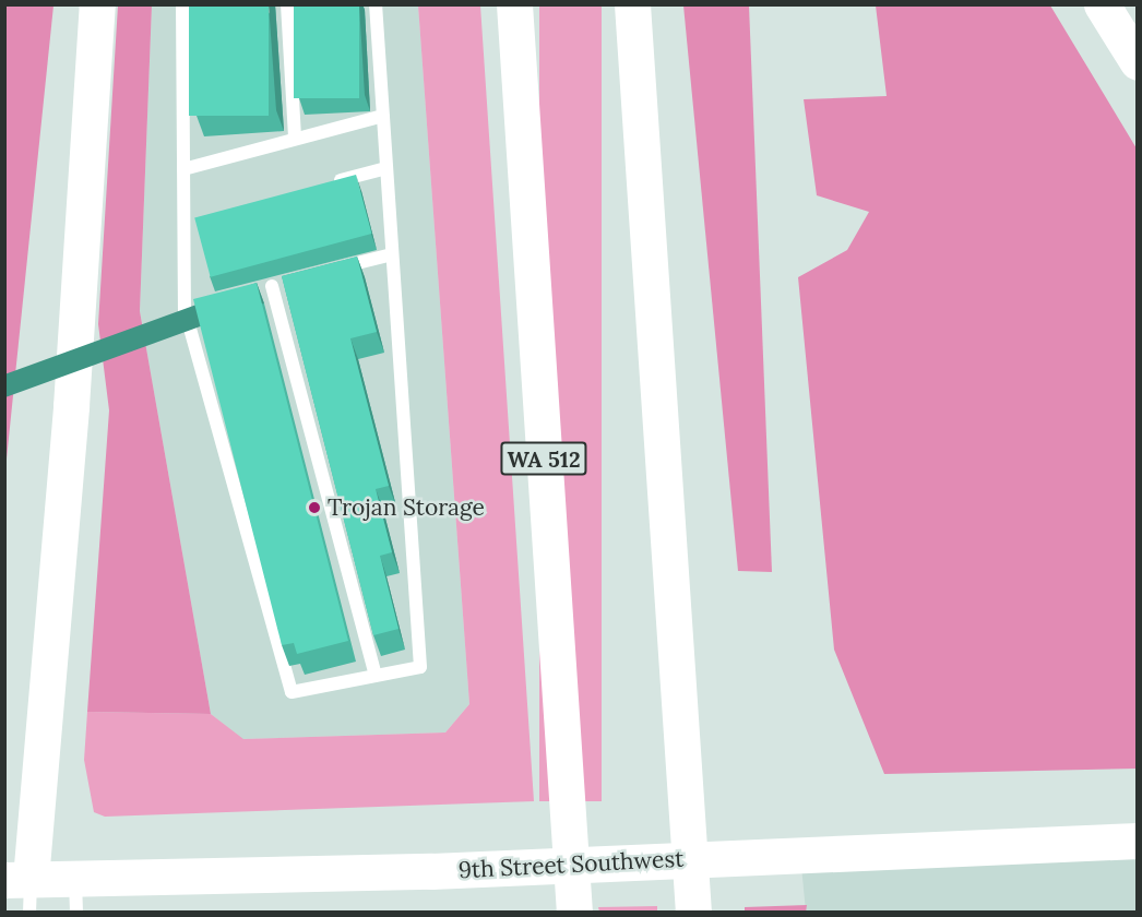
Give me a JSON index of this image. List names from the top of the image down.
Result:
{
  "streets": {
    "main road": ["WA 512", "9th Street Southwest"]
  },
  "places": ["Trojan Storage"]
}
